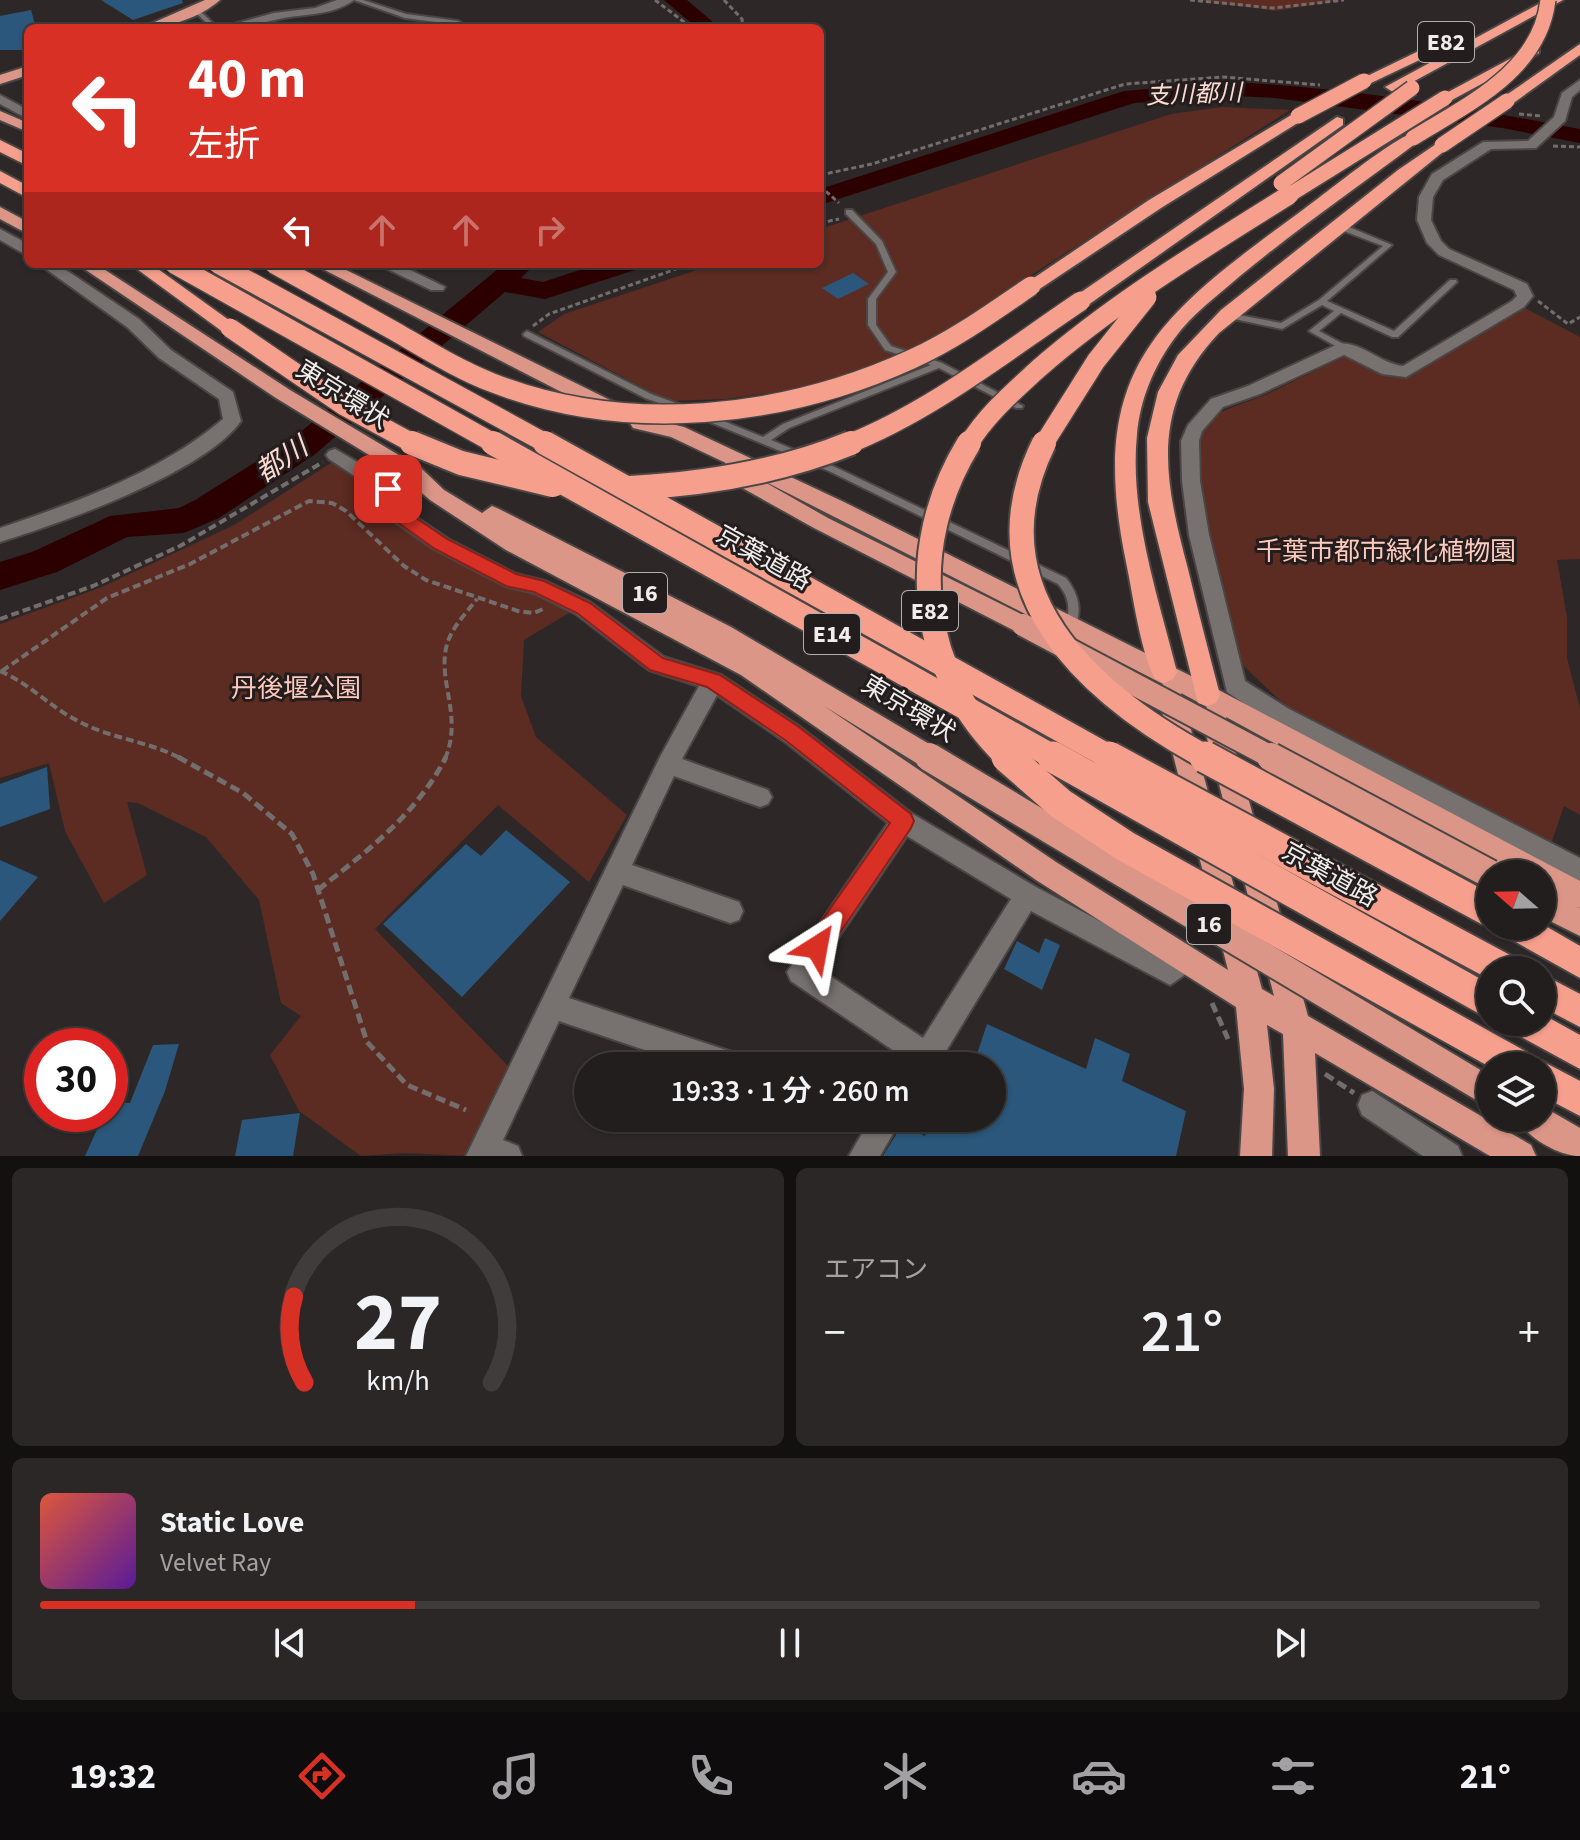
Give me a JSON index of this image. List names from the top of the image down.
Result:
{
  "streets": {
    "highway": [
      "E82",
      "東京環状",
      "京葉道路",
      "16",
      "E14"
    ]
  },
  "water": ["支川都川", "都川"],
  "parks": ["千葉市都市緑化植物園", "丹後堰公園"],
  "north": "left",
  "page": {
    "turn": ["40 m", "左折"],
    "limit": "30",
    "trip": "19:33 · 1 分 · 260 m",
    "tile": "エアコン",
    "heat": ["−", "21°", "+"],
    "song": ["Static Love", "Velvet Ray"],
    "tabs": ["19:32", "21°"],
    "gauge": ["27", "km/h"]
  }
}
